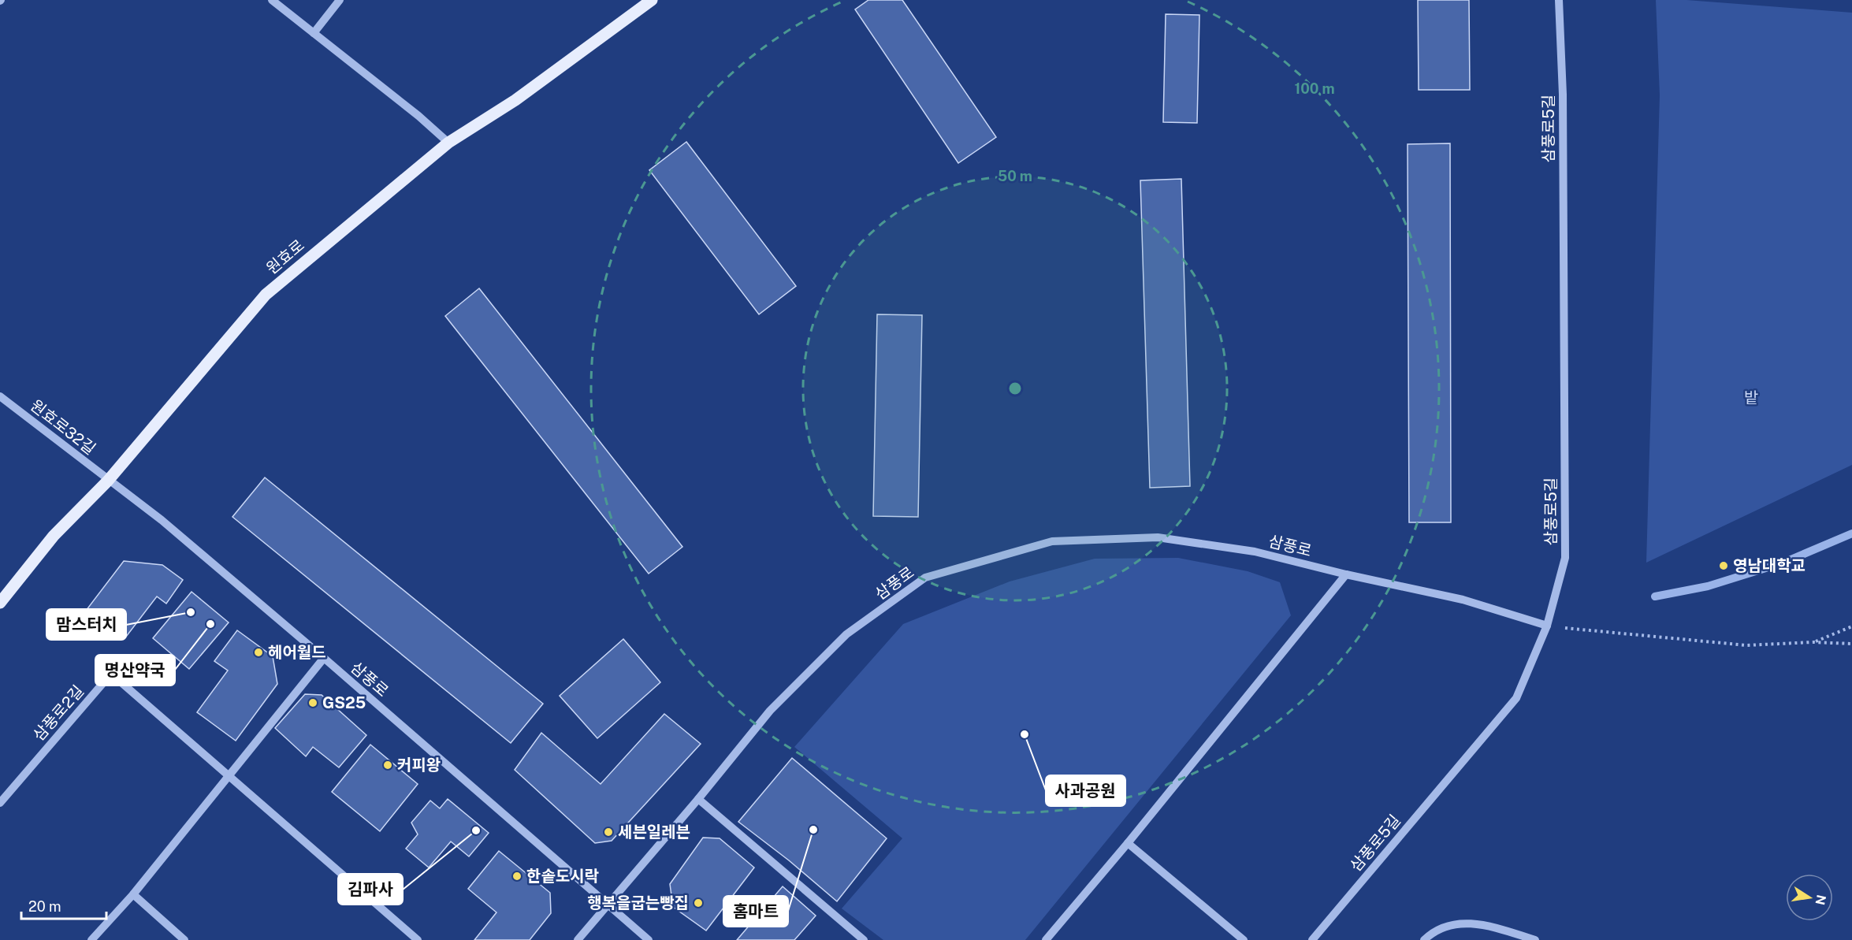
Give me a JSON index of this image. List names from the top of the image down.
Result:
{
  "streets": {
    "main road": ["원효로"],
    "street": [
      "삼풍로5길",
      "원효로32길",
      "삼풍로",
      "삼풍로2길"
    ]
  },
  "crossings": [
    ["삼풍로5길", "삼풍로"],
    ["원효로", "원효로32길"],
    ["원효로", "삼풍로"],
    ["원효로32길", "삼풍로"]
  ],
  "parks": ["밭"],
  "places": [
    "영남대학교",
    "맘스터치",
    "명산약국",
    "헤어월드",
    "GS25",
    "사과공원",
    "커피왕",
    "홈마트",
    "김파사",
    "세븐일레븐",
    "한솥도시락",
    "행복을굽는빵집"
  ],
  "scale_bar": "20 m",
  "north": "right",
  "rings": ["100 m", "50 m"]
}
